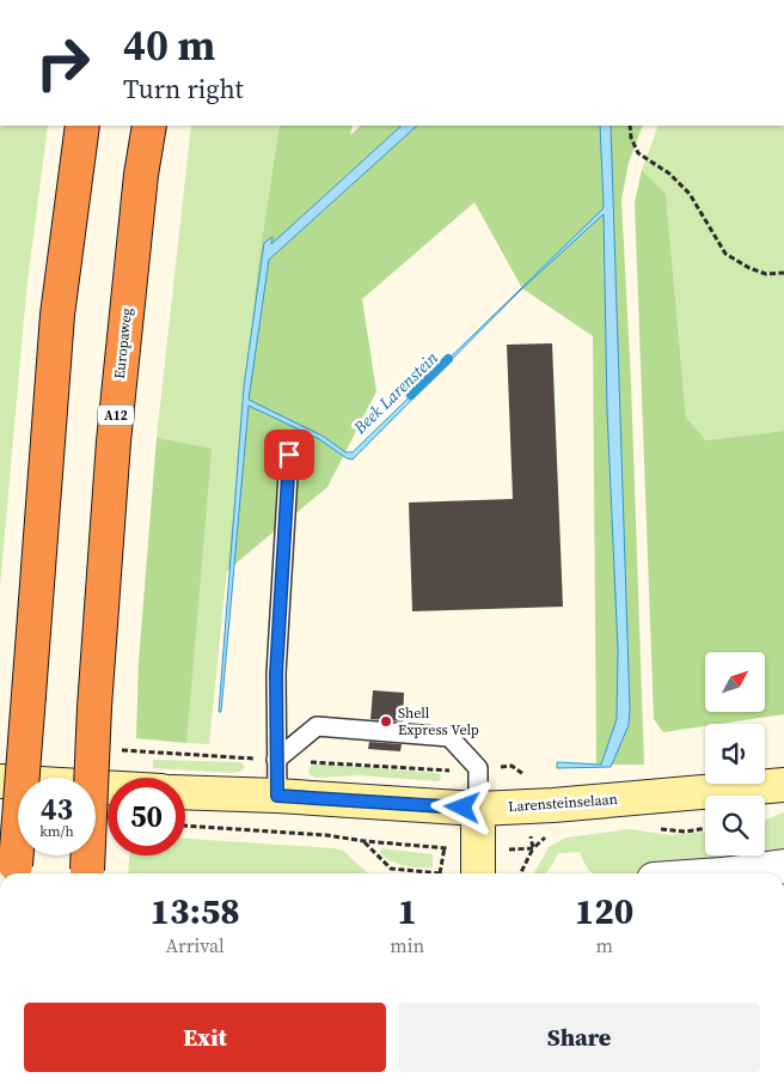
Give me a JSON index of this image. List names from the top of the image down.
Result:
{
  "streets": {
    "highway": ["Europaweg", "A12"],
    "main road": ["Larensteinselaan"]
  },
  "water": ["Beek Larenstein"],
  "places": ["Shell Express Velp"],
  "north": "top right",
  "page": {
    "turn": ["40 m", "Turn right"],
    "speed": "43 km/h",
    "limit": "50",
    "eta": [
      "13:58",
      "Arrival",
      "1",
      "min",
      "120",
      "m"
    ],
    "buttons": ["Exit", "Share"]
  }
}
